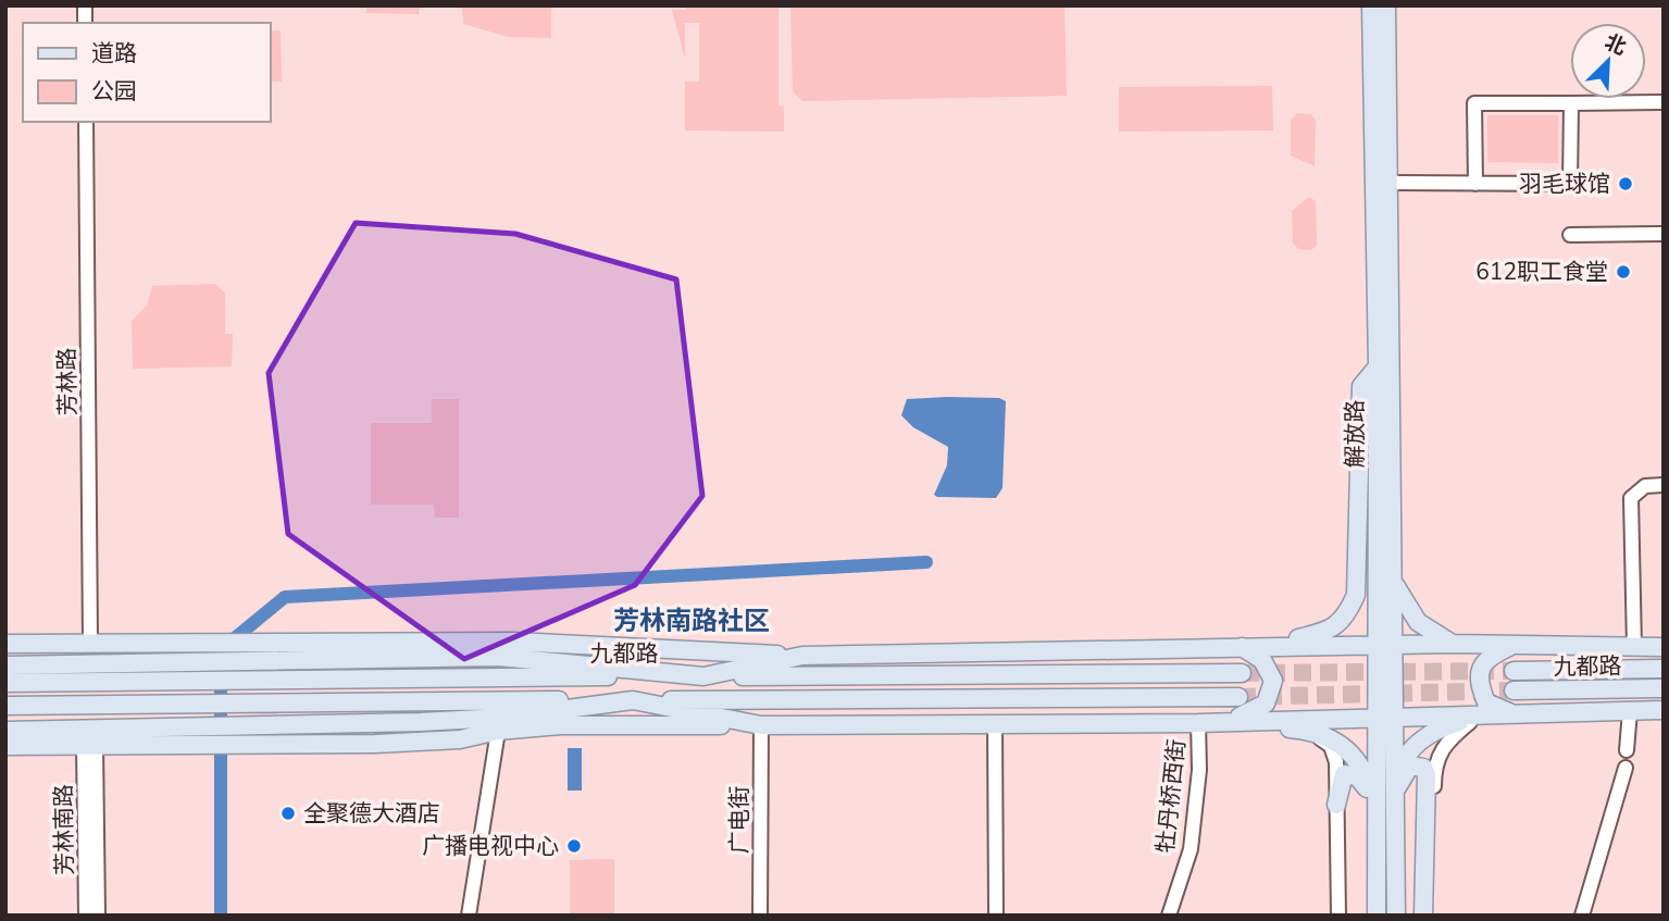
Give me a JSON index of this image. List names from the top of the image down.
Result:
{
  "streets": {
    "main road": ["解放路", "九都路"],
    "street": [
      "芳林路",
      "牡丹桥西街",
      "广电街",
      "芳林南路"
    ]
  },
  "crossings": [
    ["芳林路", "九都路"]
  ],
  "districts": ["芳林南路社区"],
  "places": [
    "羽毛球馆",
    "612职工食堂",
    "全聚德大酒店",
    "广播电视中心"
  ],
  "legend": ["道路", "公园"],
  "north": "top right"
}
